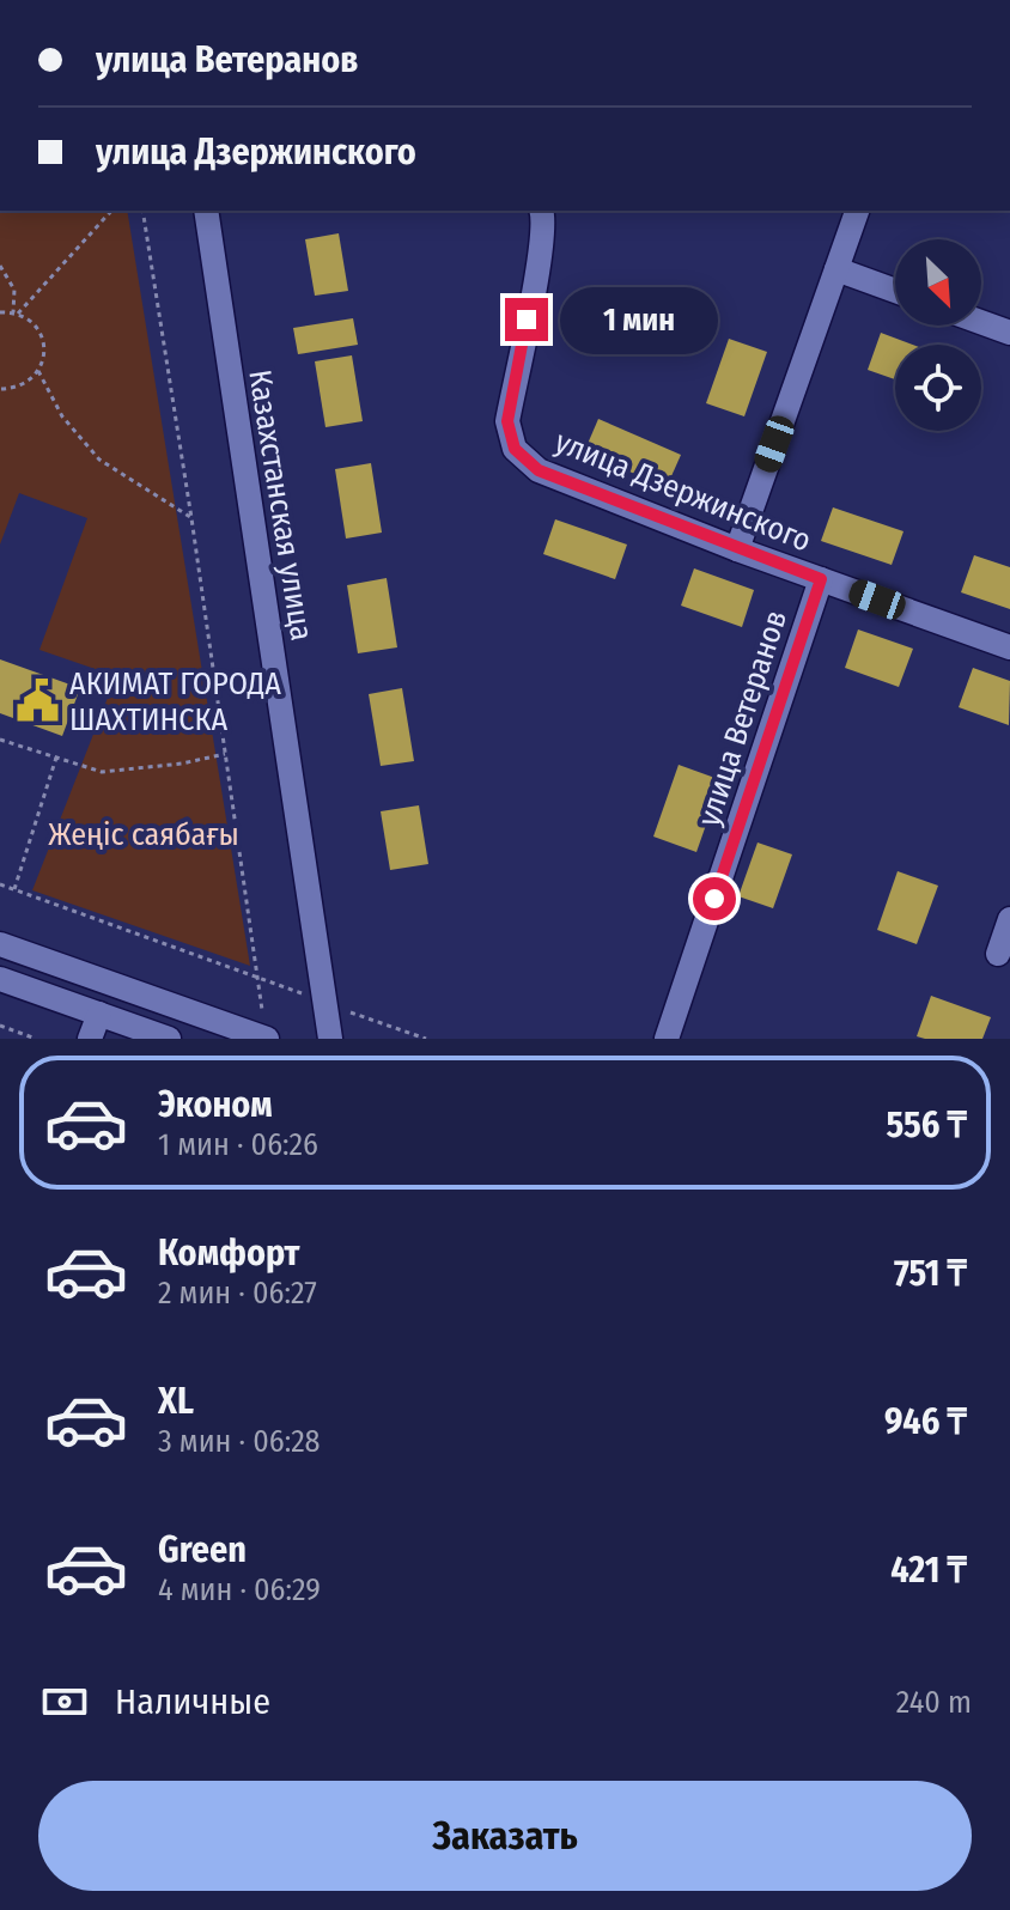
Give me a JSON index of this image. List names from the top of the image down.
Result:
{
  "streets": {
    "street": ["улица Дзержинского", "Казахстанская улица", "улица Ветеранов"]
  },
  "crossings": [
    ["улица Дзержинского", "улица Ветеранов"]
  ],
  "parks": ["Жеңіс саябағы"],
  "places": {
    "public building": ["АКИМАТ ГОРОДА ШАХТИНСКА"]
  },
  "north": "bottom right",
  "page": {
    "banner": ["улица Ветеранов", "улица Дзержинского"],
    "bubble": "1 мин",
    "list": [
      {
        "name": "Эконом",
        "note": "1 мин · 06:26",
        "value": "556 ₸"
      },
      {
        "name": "Комфорт",
        "note": "2 мин · 06:27",
        "value": "751 ₸"
      },
      {
        "name": "XL",
        "note": "3 мин · 06:28",
        "value": "946 ₸"
      },
      {
        "name": "Green",
        "note": "4 мин · 06:29",
        "value": "421 ₸"
      }
    ],
    "pay": ["Наличные", "240 m"],
    "buttons": "Заказать"
  }
}
